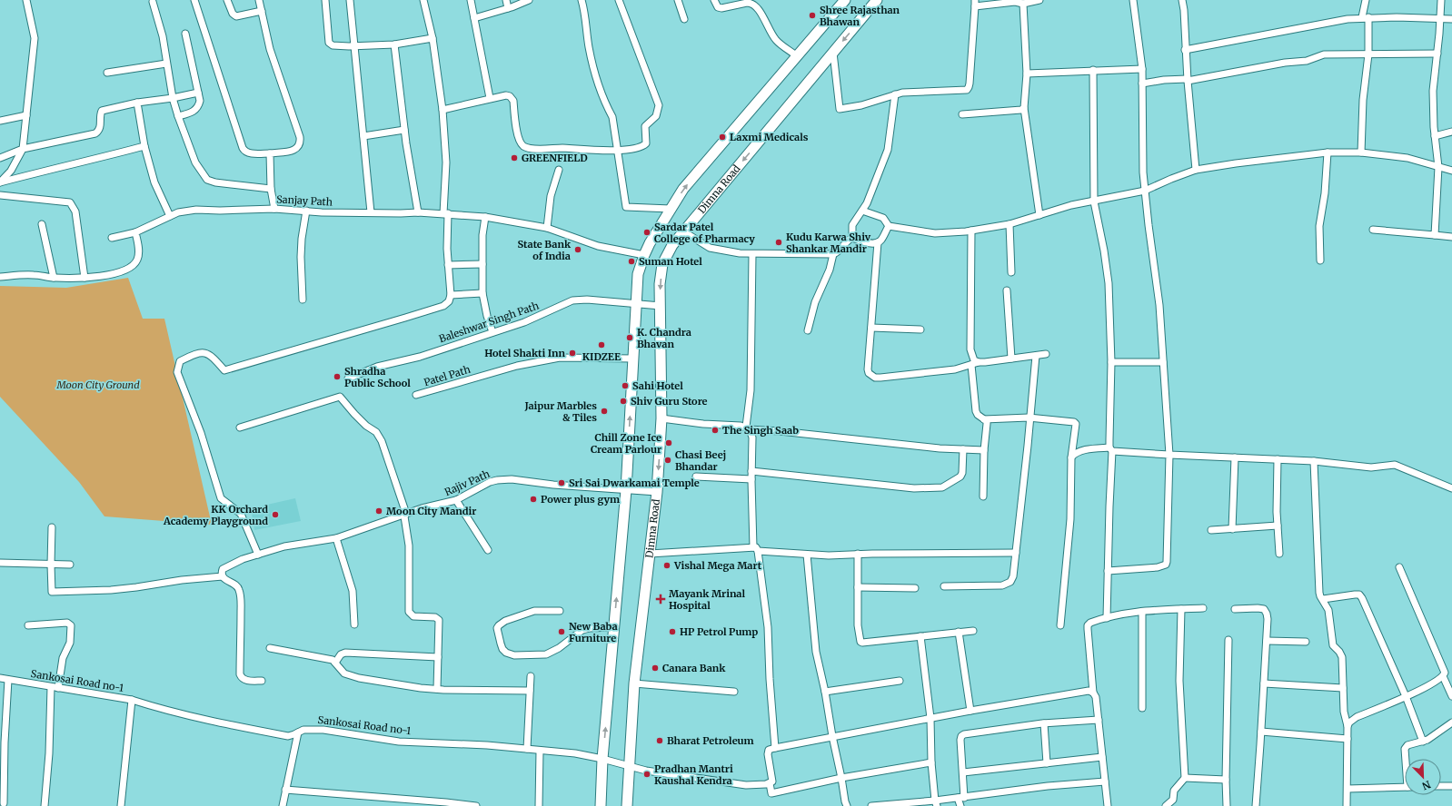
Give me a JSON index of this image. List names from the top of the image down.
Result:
{
  "streets": {
    "street": [
      "Dimna Road",
      "Sanjay Path",
      "Baleshwar Singh Path",
      "Patel Path",
      "Rajiv Path",
      "Sankosai Road no-1"
    ]
  },
  "crossings": [
    ["Dimna Road", "Baleshwar Singh Path"],
    ["Dimna Road", "Rajiv Path"],
    ["Dimna Road", "Sankosai Road no-1"]
  ],
  "parks": ["Moon City Ground"],
  "places": {
    "other": [
      "Shree Rajasthan Bhawan",
      "Laxmi Medicals",
      "GREENFIELD",
      "Sardar Patel College of Pharmacy",
      "Kudu Karwa Shiv Shankar Mandir",
      "State Bank of India",
      "Suman Hotel",
      "K. Chandra Bhavan",
      "KIDZEE",
      "Hotel Shakti Inn",
      "Shradha Public School",
      "Sahi Hotel",
      "Shiv Guru Store",
      "Jaipur Marbles & Tiles",
      "The Singh Saab",
      "Chill Zone Ice Cream Parlour",
      "Chasi Beej Bhandar",
      "Sri Sai Dwarkamai Temple",
      "Power plus gym",
      "Moon City Mandir",
      "KK Orchard Academy Playground",
      "Vishal Mega Mart",
      "New Baba Furniture",
      "HP Petrol Pump",
      "Canara Bank",
      "Bharat Petroleum",
      "Pradhan Mantri Kaushal Kendra"
    ],
    "health": ["Mayank Mrinal Hospital"]
  },
  "north": "bottom right"
}
